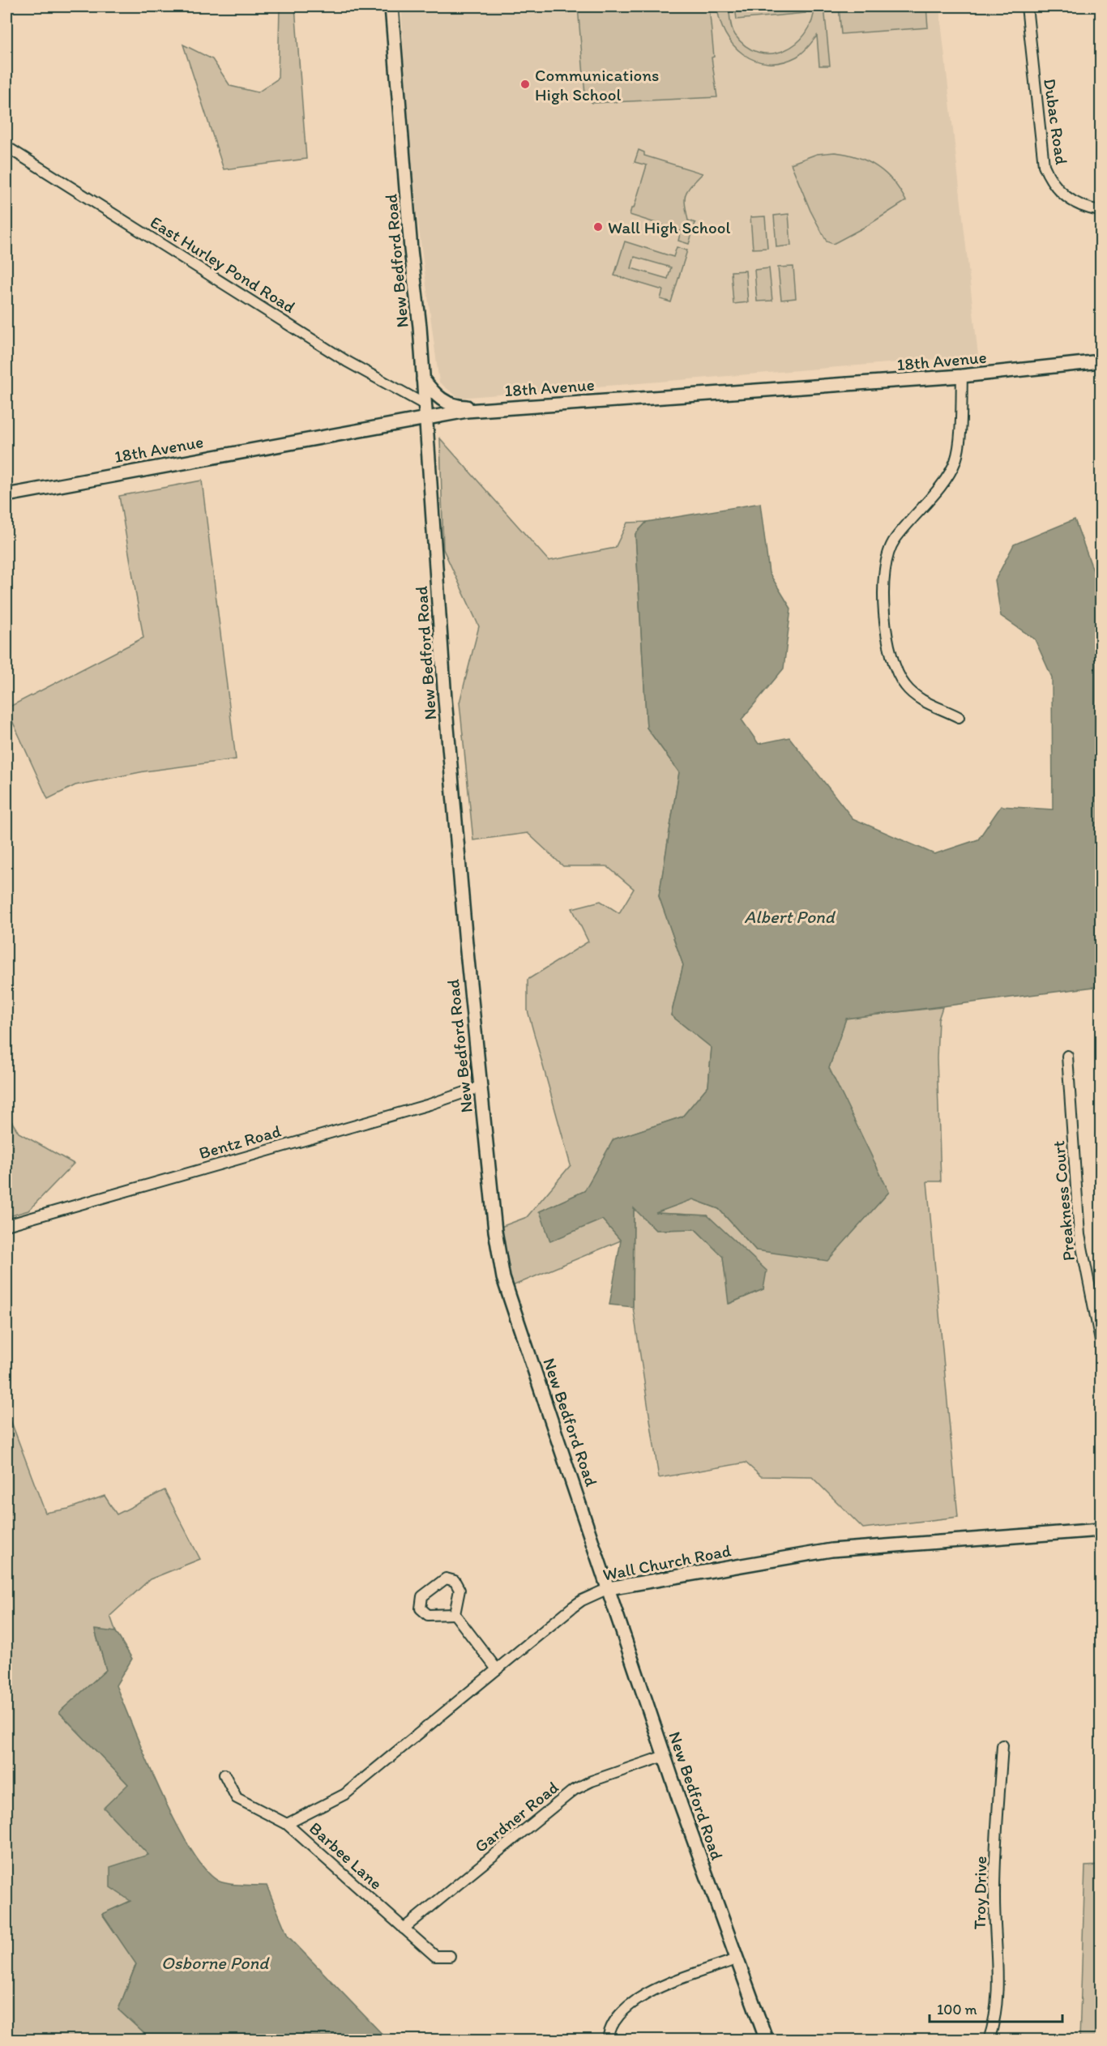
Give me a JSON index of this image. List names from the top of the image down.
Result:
{
  "streets": {
    "street": [
      "Dubac Road",
      "New Bedford Road",
      "East Hurley Pond Road",
      "18th Avenue",
      "Bentz Road",
      "Preakness Court",
      "Wall Church Road",
      "Gardner Road",
      "Barbee Lane",
      "Troy Drive"
    ]
  },
  "crossings": [
    ["New Bedford Road", "East Hurley Pond Road"],
    ["New Bedford Road", "18th Avenue"],
    ["New Bedford Road", "Bentz Road"],
    ["New Bedford Road", "Wall Church Road"],
    ["New Bedford Road", "Gardner Road"],
    ["Wall Church Road", "Barbee Lane"],
    ["Gardner Road", "Barbee Lane"]
  ],
  "water": ["Albert Pond", "Osborne Pond"],
  "places": ["Communications High School", "Wall High School"],
  "scale_bar": "100 m"
}
